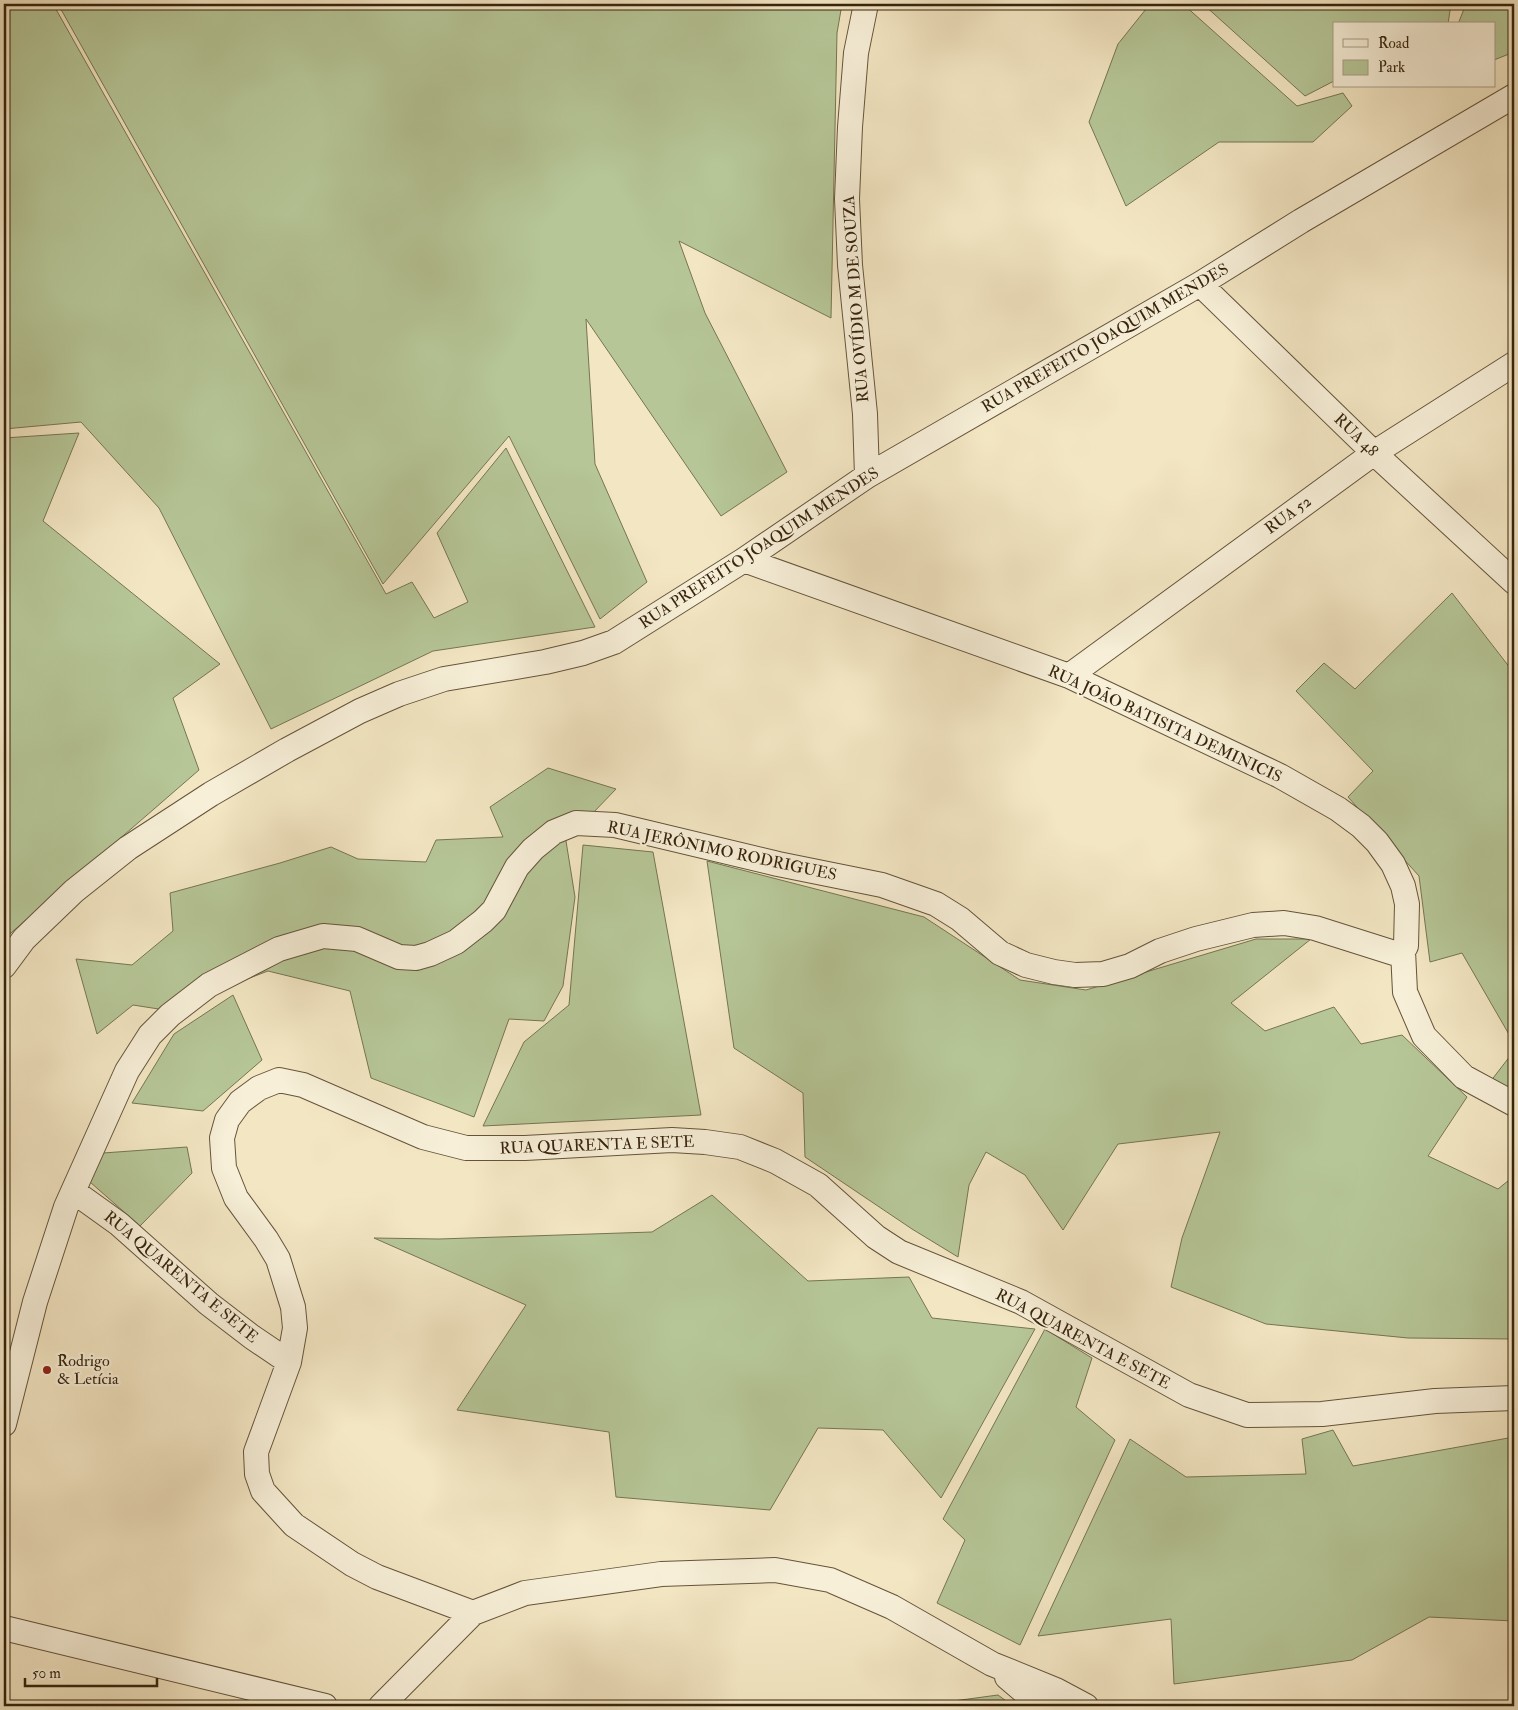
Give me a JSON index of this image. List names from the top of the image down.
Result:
{
  "streets": {
    "street": [
      "RUA OVÍDIO M DE SOUZA",
      "RUA PREFEITO JOAQUIM MENDES",
      "RUA 48",
      "RUA 52",
      "RUA JOÃO BATISITA DEMINICIS",
      "RUA JERÔNIMO RODRIGUES",
      "RUA QUARENTA E SETE"
    ]
  },
  "crossings": [
    ["RUA OVÍDIO M DE SOUZA", "RUA PREFEITO JOAQUIM MENDES"],
    ["RUA PREFEITO JOAQUIM MENDES", "RUA 48"],
    ["RUA PREFEITO JOAQUIM MENDES", "RUA JOÃO BATISITA DEMINICIS"],
    ["RUA 48", "RUA 52"],
    ["RUA 52", "RUA JOÃO BATISITA DEMINICIS"],
    ["RUA JOÃO BATISITA DEMINICIS", "RUA JERÔNIMO RODRIGUES"],
    ["RUA JERÔNIMO RODRIGUES", "RUA QUARENTA E SETE"]
  ],
  "places": ["Rodrigo & Letícia"],
  "legend": ["Road", "Park"],
  "scale_bar": "50 m"
}
